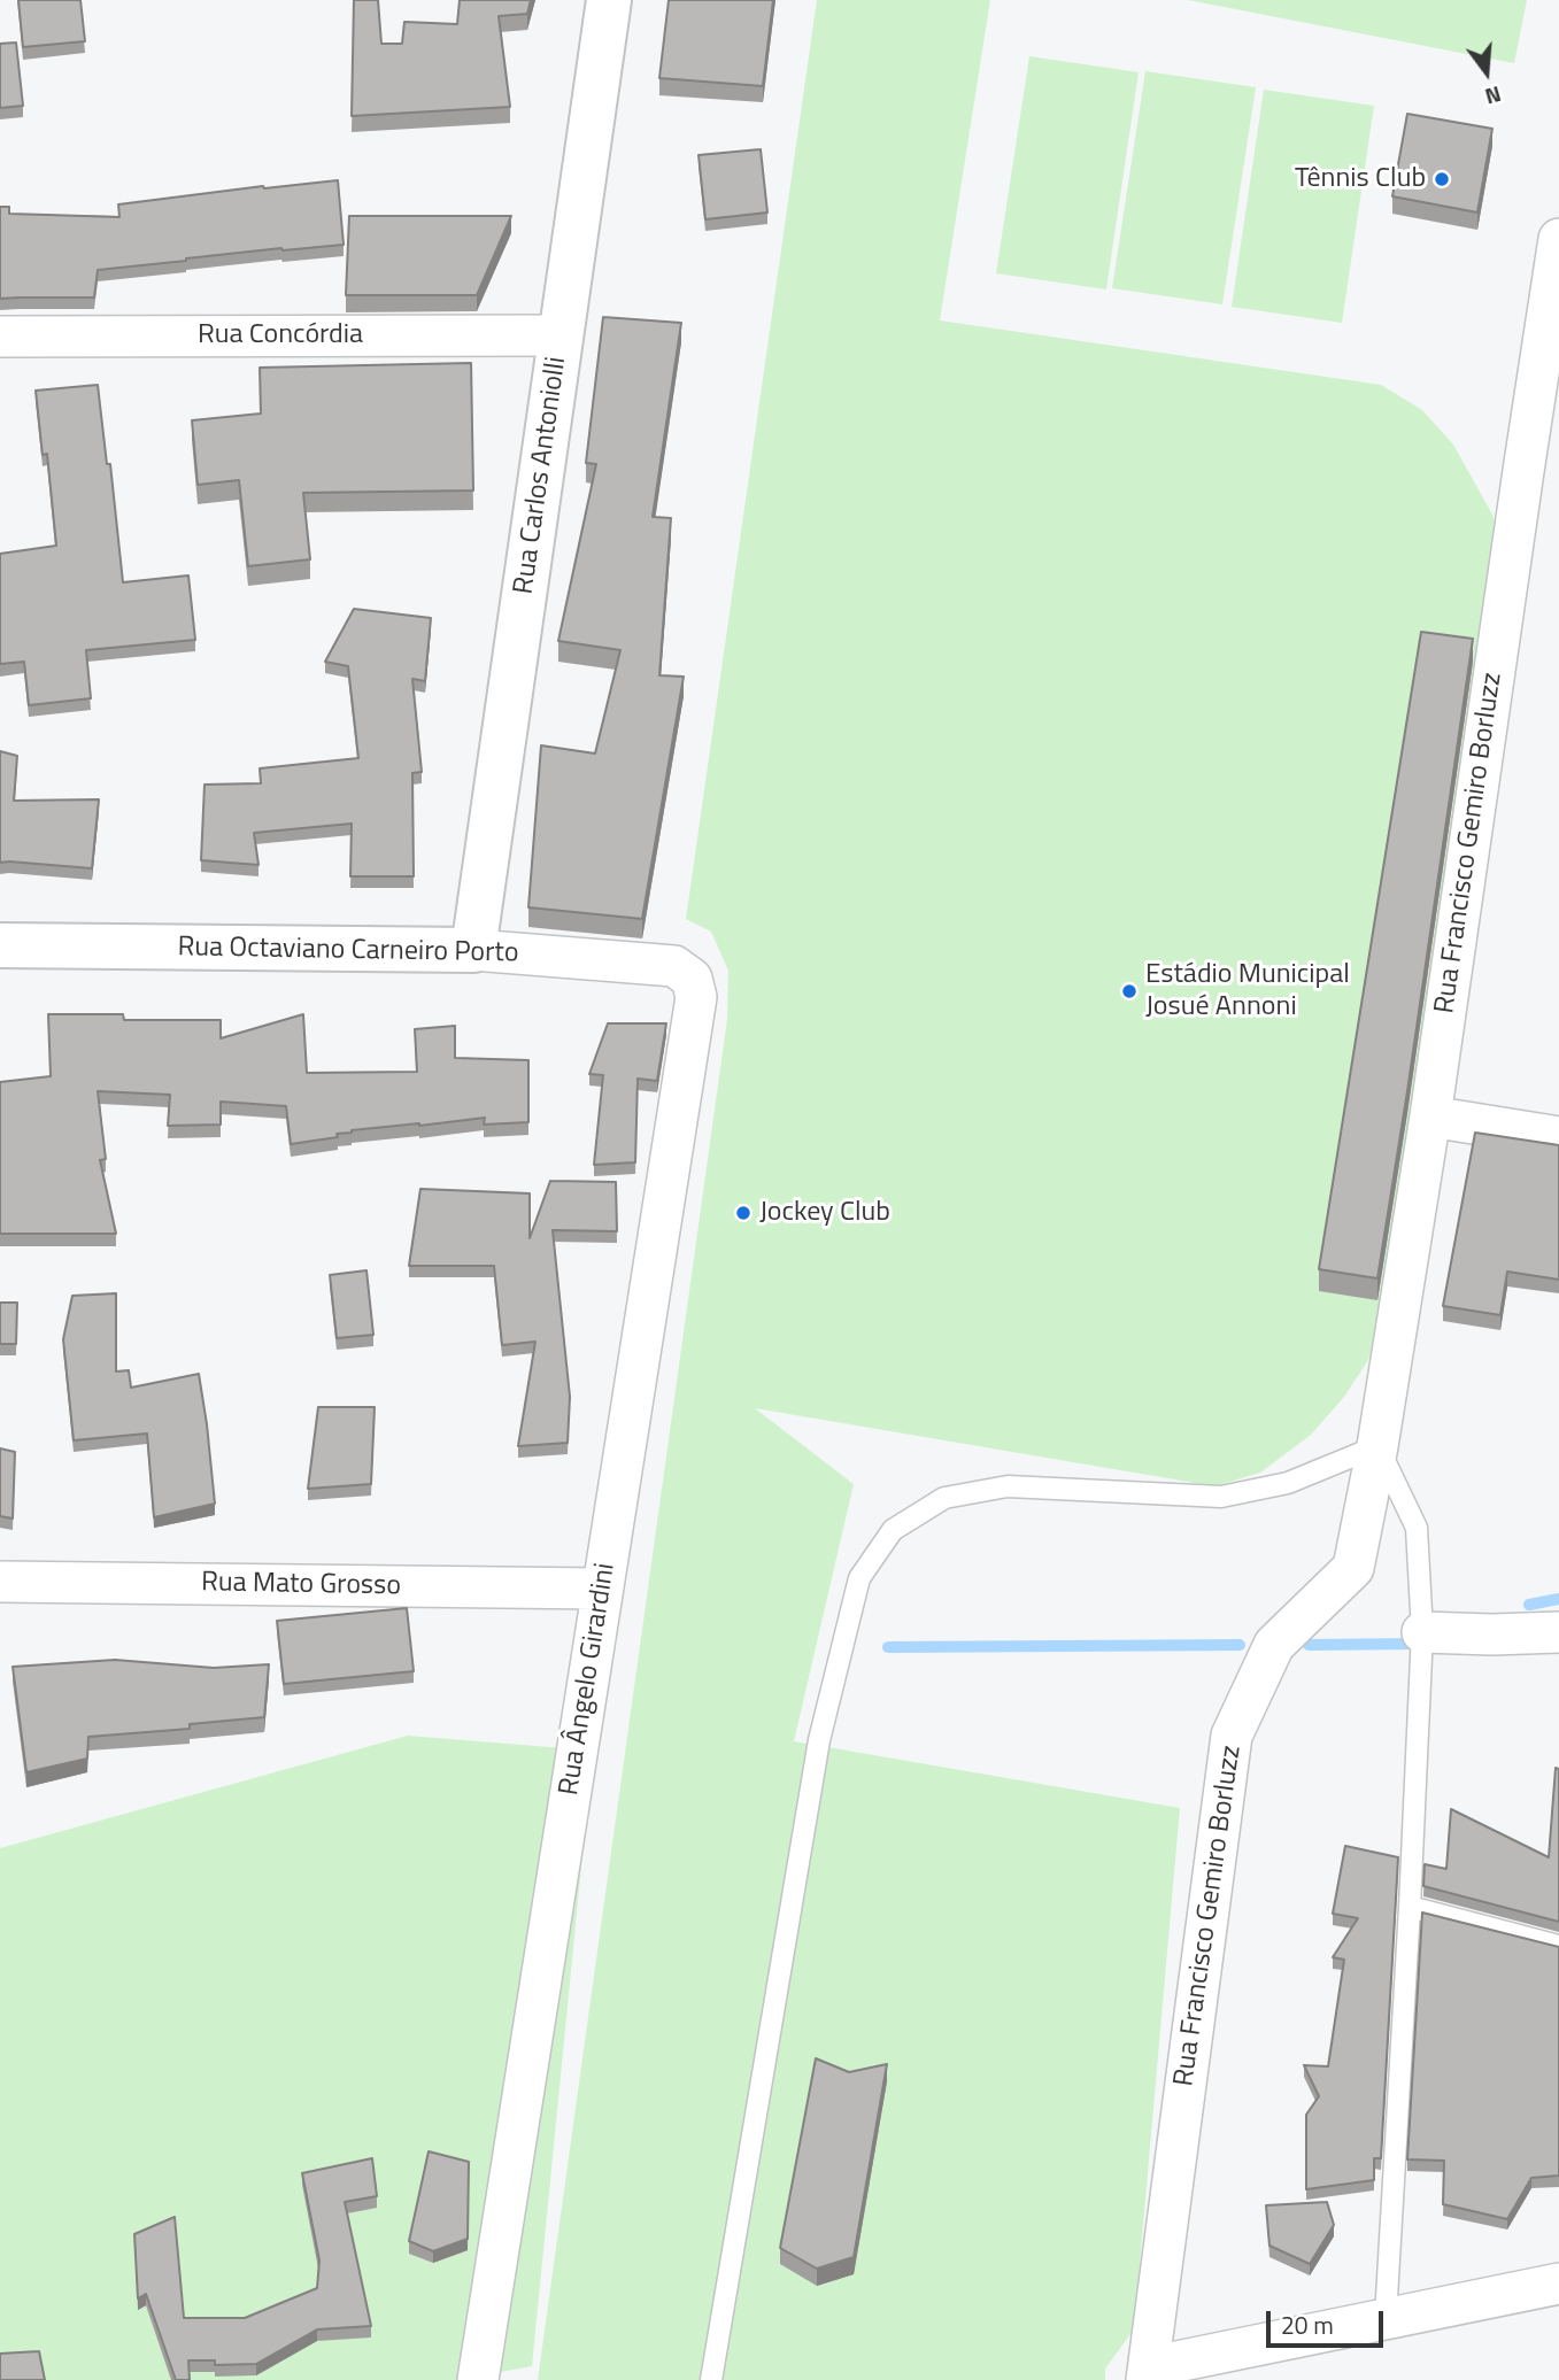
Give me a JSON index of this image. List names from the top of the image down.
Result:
{
  "streets": {
    "street": [
      "Rua Concórdia",
      "Rua Carlos Antoniolli",
      "Rua Francisco Gemiro Borluzz",
      "Rua Octaviano Carneiro Porto",
      "Rua Mato Grosso",
      "Rua Ângelo Girardini"
    ]
  },
  "crossings": [
    ["Rua Concórdia", "Rua Carlos Antoniolli"],
    ["Rua Carlos Antoniolli", "Rua Octaviano Carneiro Porto"],
    ["Rua Octaviano Carneiro Porto", "Rua Ângelo Girardini"],
    ["Rua Mato Grosso", "Rua Ângelo Girardini"]
  ],
  "places": ["Tênnis Club", "Estádio Municipal Josué Annoni", "Jockey Club"],
  "scale_bar": "20 m",
  "north": "bottom"
}
